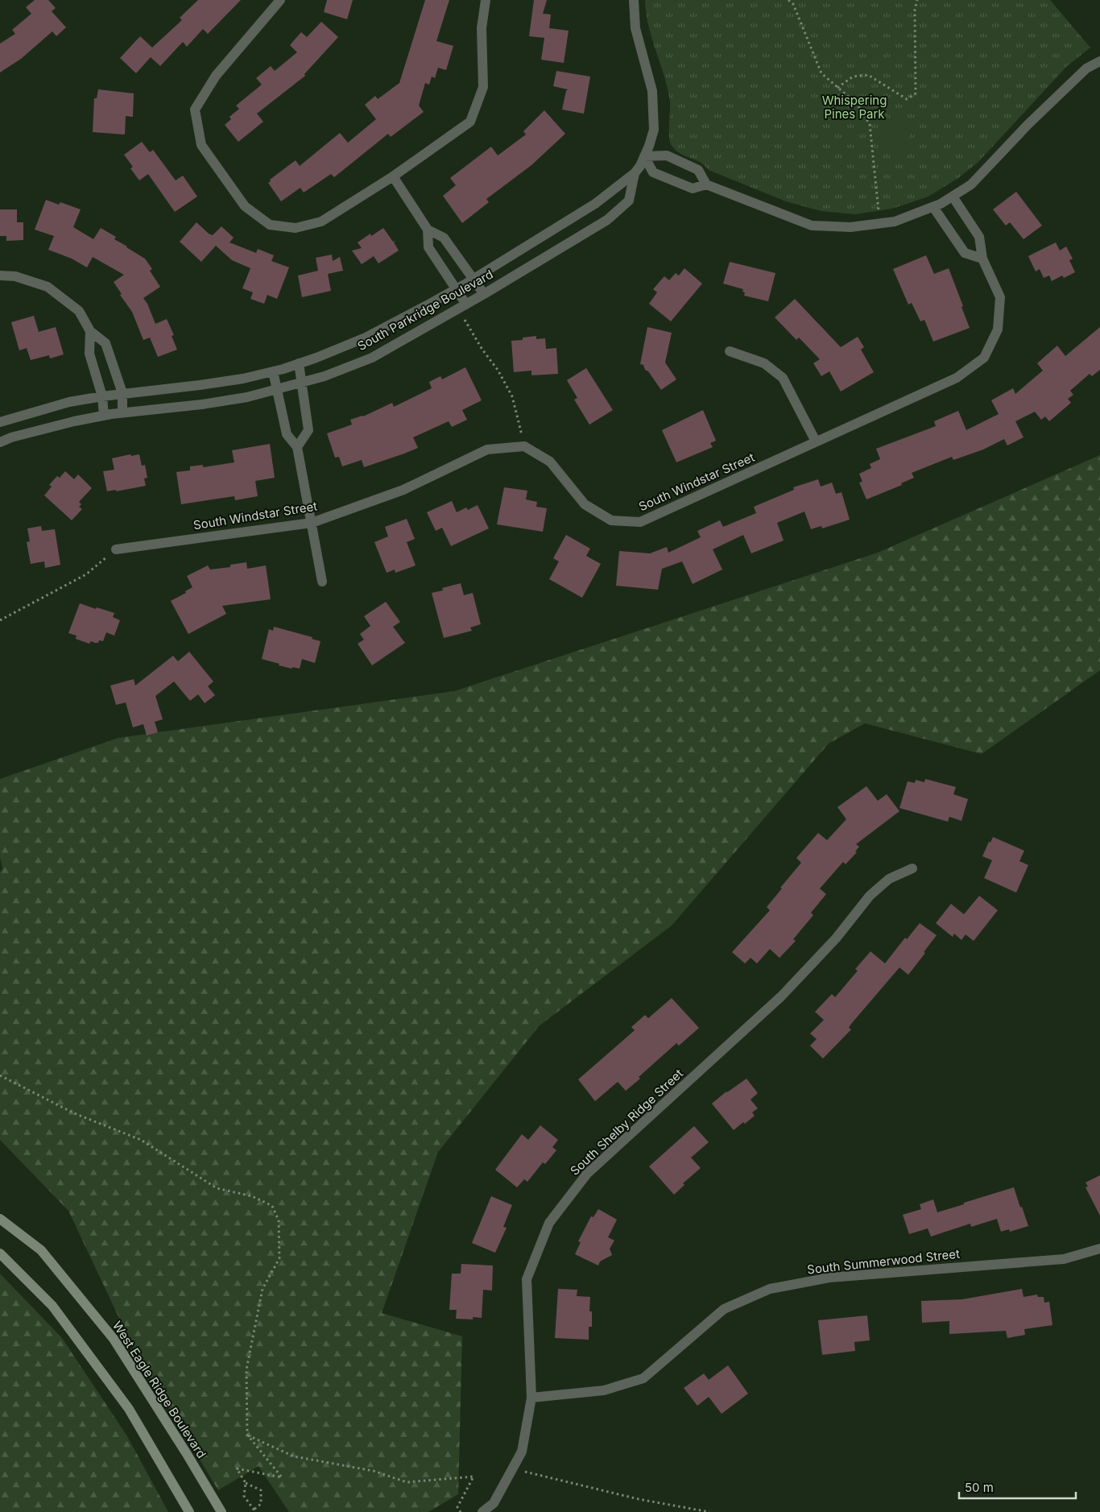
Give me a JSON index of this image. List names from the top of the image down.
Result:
{
  "streets": {
    "street": [
      "South Parkridge Boulevard",
      "South Windstar Street",
      "South Shelby Ridge Street",
      "South Summerwood Street",
      "West Eagle Ridge Boulevard"
    ]
  },
  "crossings": [
    ["South Shelby Ridge Street", "South Summerwood Street"]
  ],
  "parks": ["Whispering Pines Park"],
  "scale_bar": "50 m"
}
